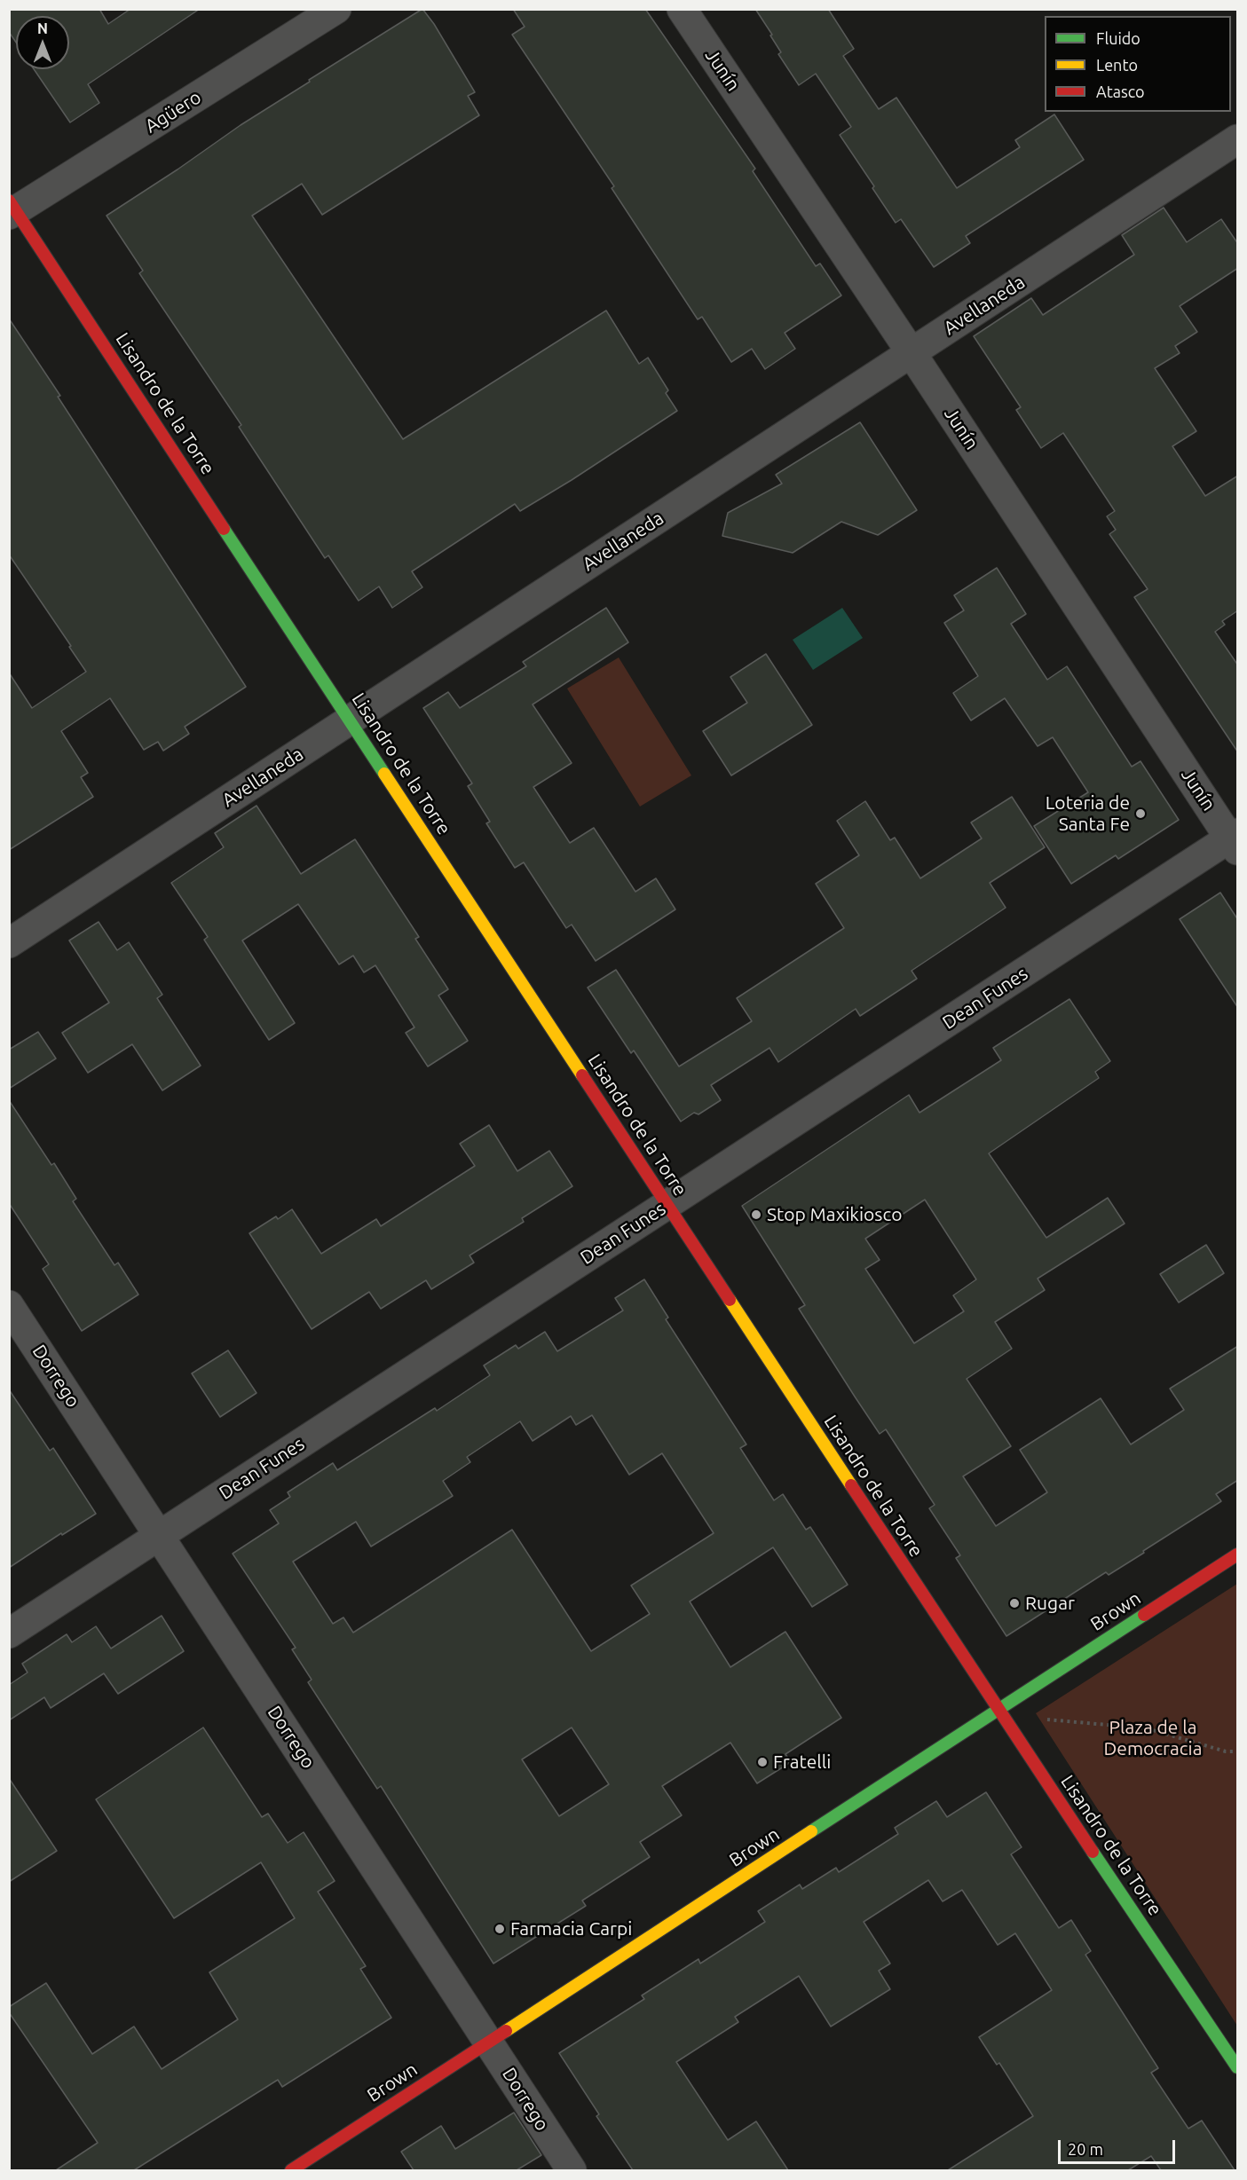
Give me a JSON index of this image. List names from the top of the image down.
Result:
{
  "streets": {
    "main road": ["Lisandro de la Torre", "Brown"],
    "street": [
      "Junín",
      "Agüero",
      "Avellaneda",
      "Dean Funes",
      "Dorrego"
    ]
  },
  "crossings": [
    ["Junín", "Avellaneda"],
    ["Junín", "Dean Funes"],
    ["Agüero", "Lisandro de la Torre"],
    ["Avellaneda", "Lisandro de la Torre"],
    ["Lisandro de la Torre", "Dean Funes"],
    ["Lisandro de la Torre", "Brown"],
    ["Dean Funes", "Dorrego"],
    ["Dorrego", "Brown"]
  ],
  "parks": ["Plaza de la Democracia"],
  "places": [
    "Loteria de Santa Fe",
    "Stop Maxikiosco",
    "Rugar",
    "Fratelli",
    "Farmacia Carpi"
  ],
  "legend": ["Fluido", "Lento", "Atasco"],
  "scale_bar": "20 m",
  "north": "top"
}
